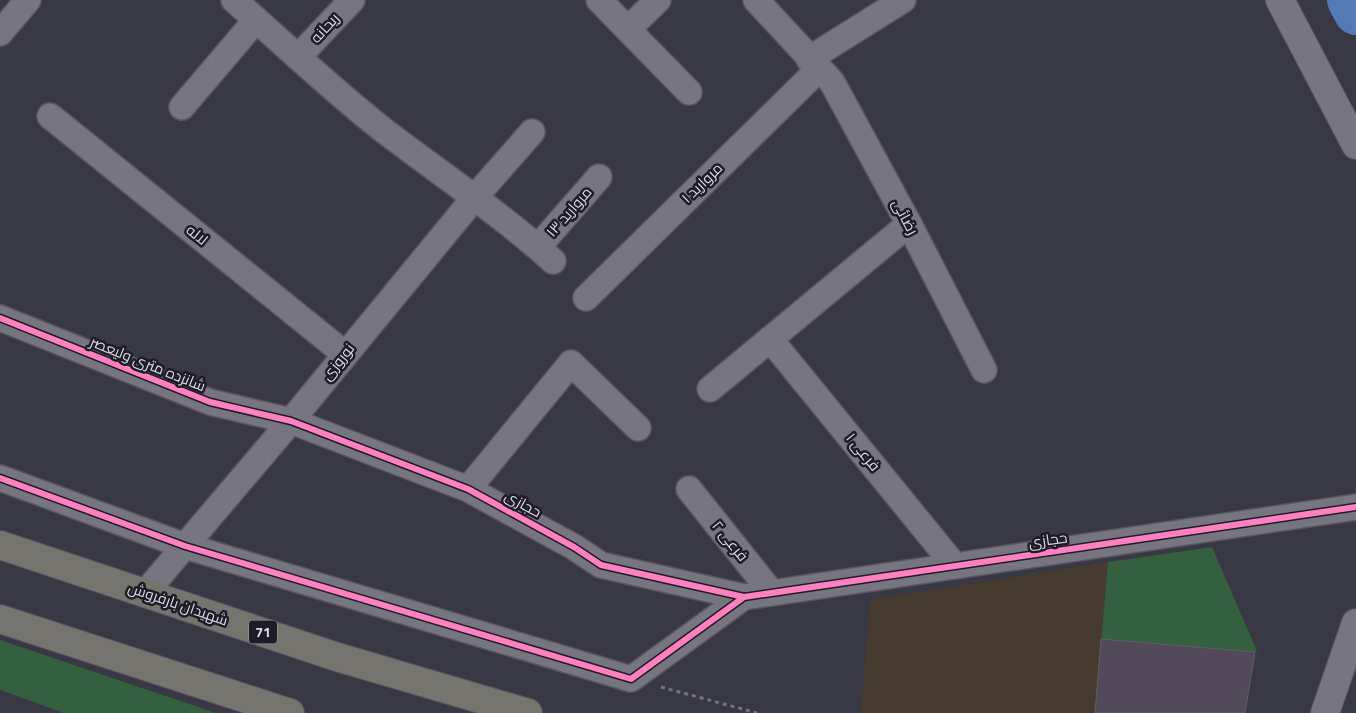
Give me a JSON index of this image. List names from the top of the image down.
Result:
{
  "streets": {
    "highway": ["شهیدان بارفروش", "71"],
    "street": [
      "ریحانه",
      "مروارید ۱",
      "مروارید ۱۳",
      "رضائی",
      "لاله",
      "نوروزی",
      "شانزده متری ولیعصر",
      "فرعی ۱",
      "حجازی",
      "فرعی ۲"
    ]
  },
  "crossings": [
    ["مروارید ۱", "رضائی"],
    ["مروارید ۱۳", "نوروزی"],
    ["لاله", "نوروزی"],
    ["نوروزی", "شانزده متری ولیعصر"],
    ["نوروزی", "حجازی"],
    ["نوروزی", "شهیدان بارفروش"],
    ["شانزده متری ولیعصر", "حجازی"],
    ["فرعی ۱", "حجازی"],
    ["حجازی", "فرعی ۲"]
  ]
}
